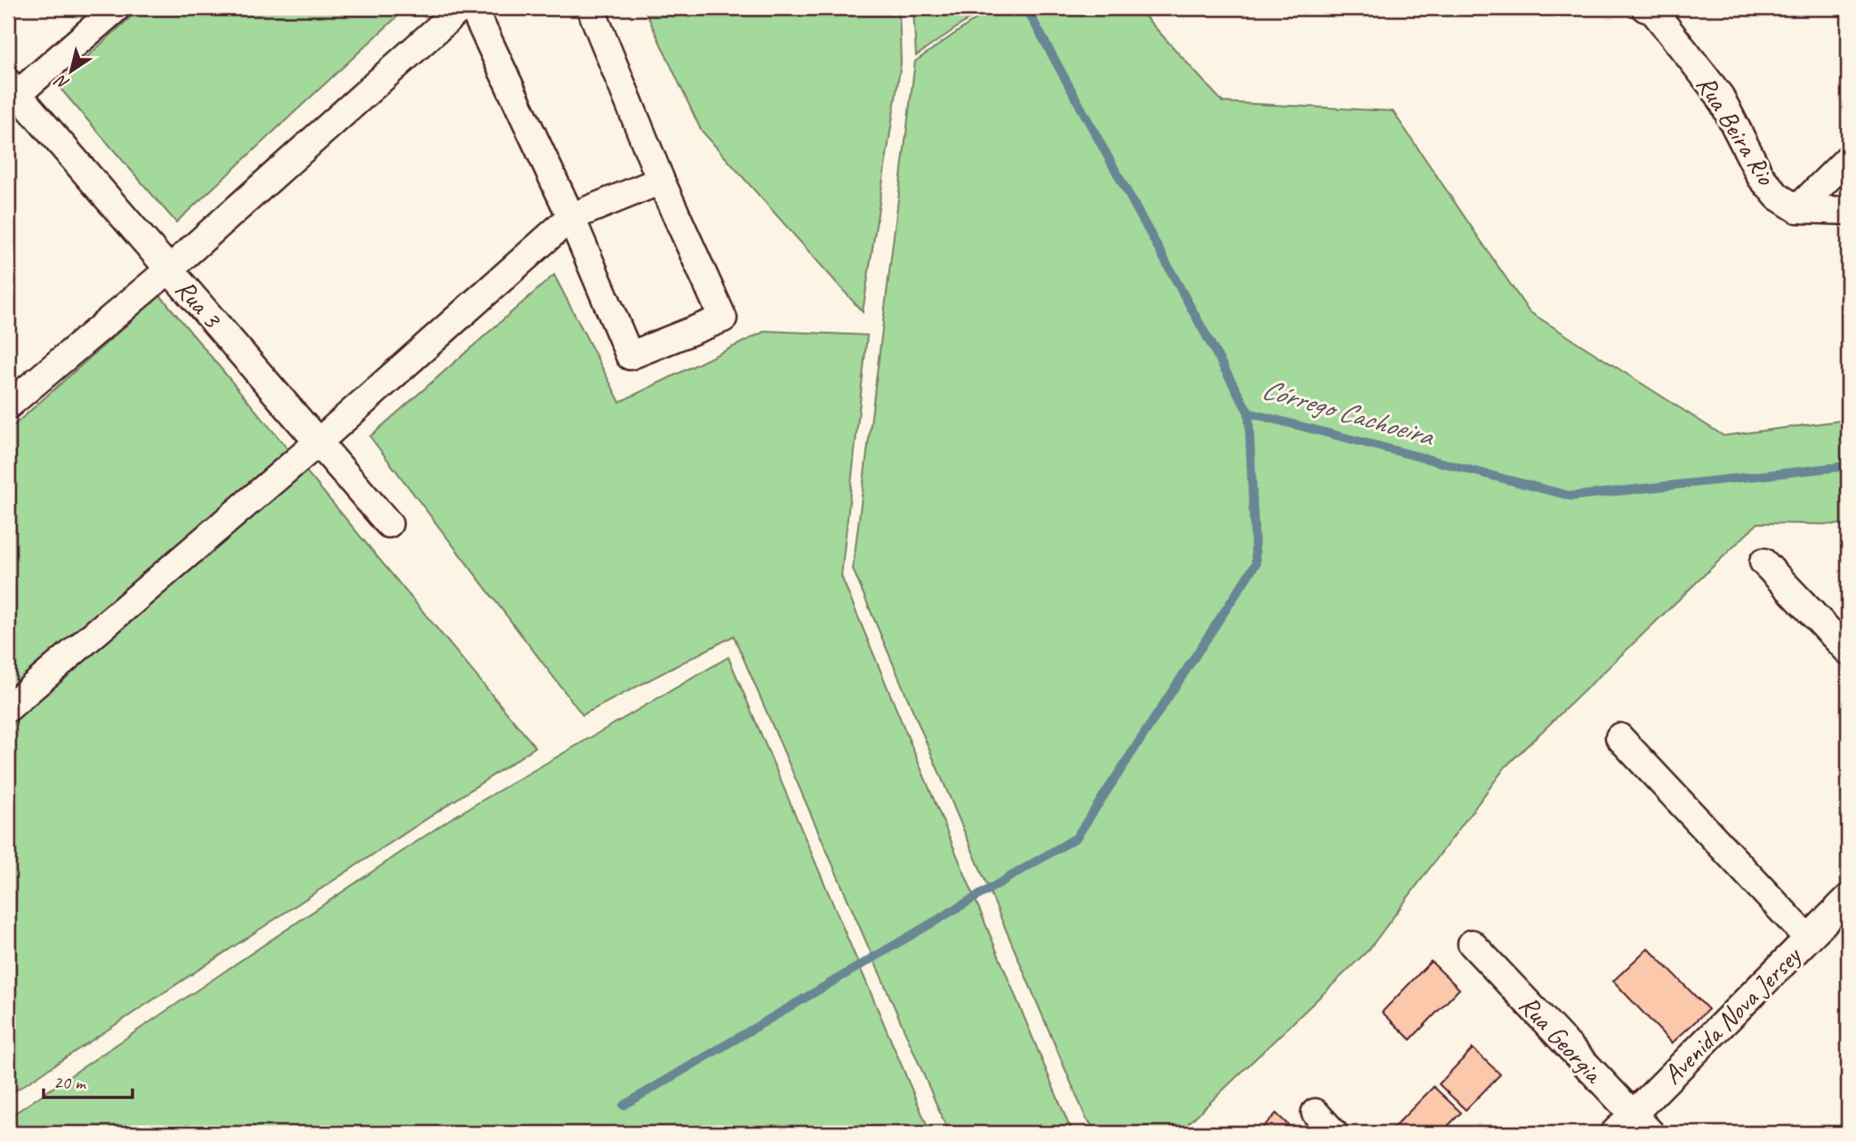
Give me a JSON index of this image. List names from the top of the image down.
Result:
{
  "streets": {
    "street": [
      "Rua Beira Rio",
      "Rua 3",
      "Avenida Nova Jersey",
      "Rua Georgia"
    ]
  },
  "crossings": [
    ["Avenida Nova Jersey", "Rua Georgia"]
  ],
  "water": ["Córrego Cachoeira"],
  "scale_bar": "20 m",
  "north": "bottom left"
}
